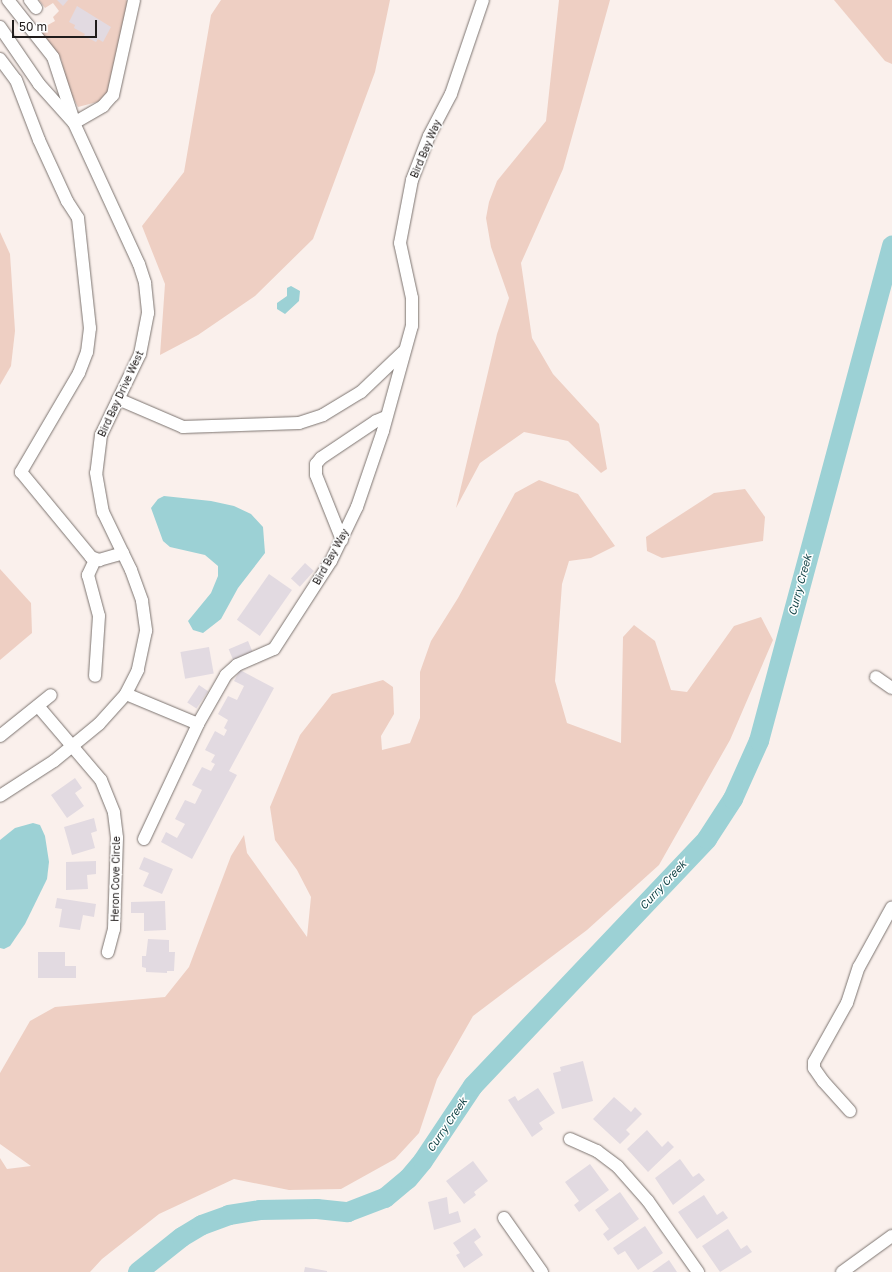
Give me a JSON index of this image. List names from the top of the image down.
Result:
{
  "streets": {
    "street": ["Bird Bay Way", "Bird Bay Drive West", "Heron Cove Circle"]
  },
  "crossings": [
    ["Bird Bay Drive West", "Heron Cove Circle"]
  ],
  "water": ["Curry Creek"],
  "scale_bar": "50 m"
}
